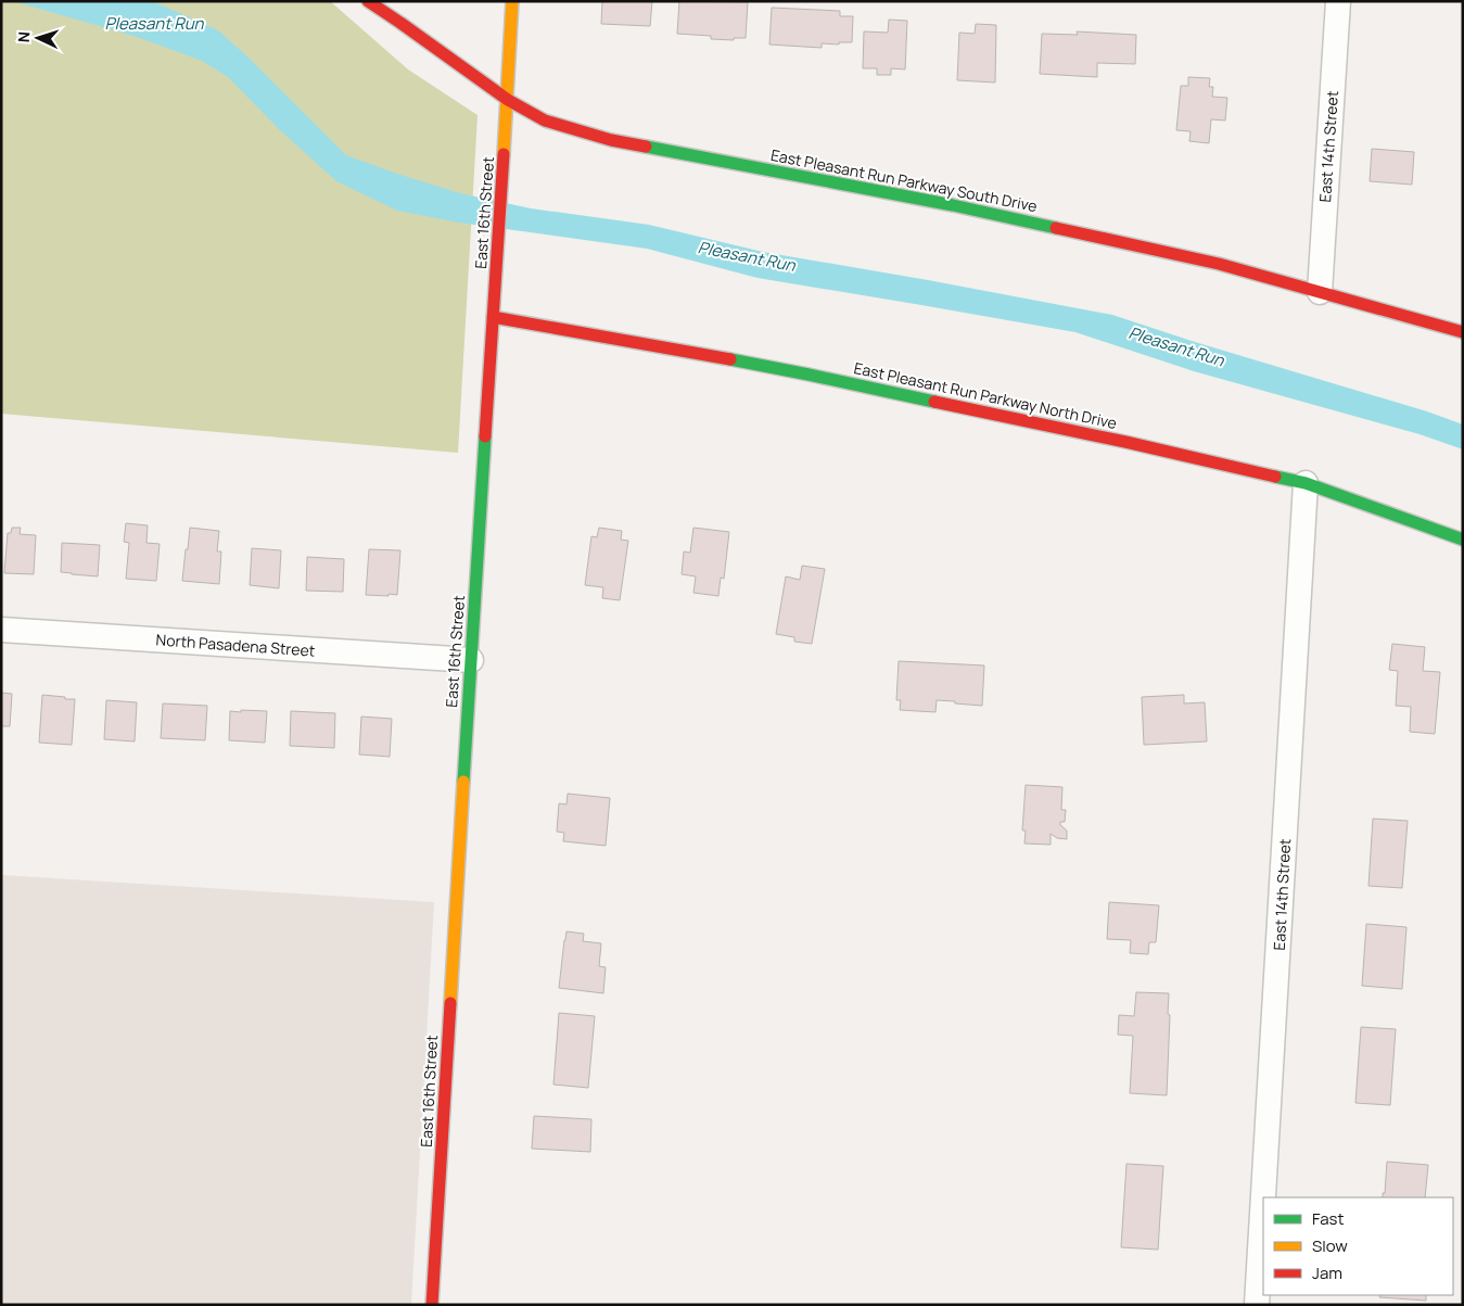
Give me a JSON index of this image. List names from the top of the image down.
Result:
{
  "streets": {
    "street": [
      "East 14th Street",
      "East Pleasant Run Parkway South Drive",
      "East 16th Street",
      "East Pleasant Run Parkway North Drive",
      "North Pasadena Street"
    ]
  },
  "crossings": [
    ["East 14th Street", "East Pleasant Run Parkway South Drive"],
    ["East 14th Street", "East Pleasant Run Parkway North Drive"],
    ["East Pleasant Run Parkway South Drive", "East 16th Street"],
    ["East 16th Street", "East Pleasant Run Parkway North Drive"],
    ["East 16th Street", "North Pasadena Street"]
  ],
  "water": ["Pleasant Run"],
  "legend": ["Fast", "Slow", "Jam"],
  "north": "left"
}
